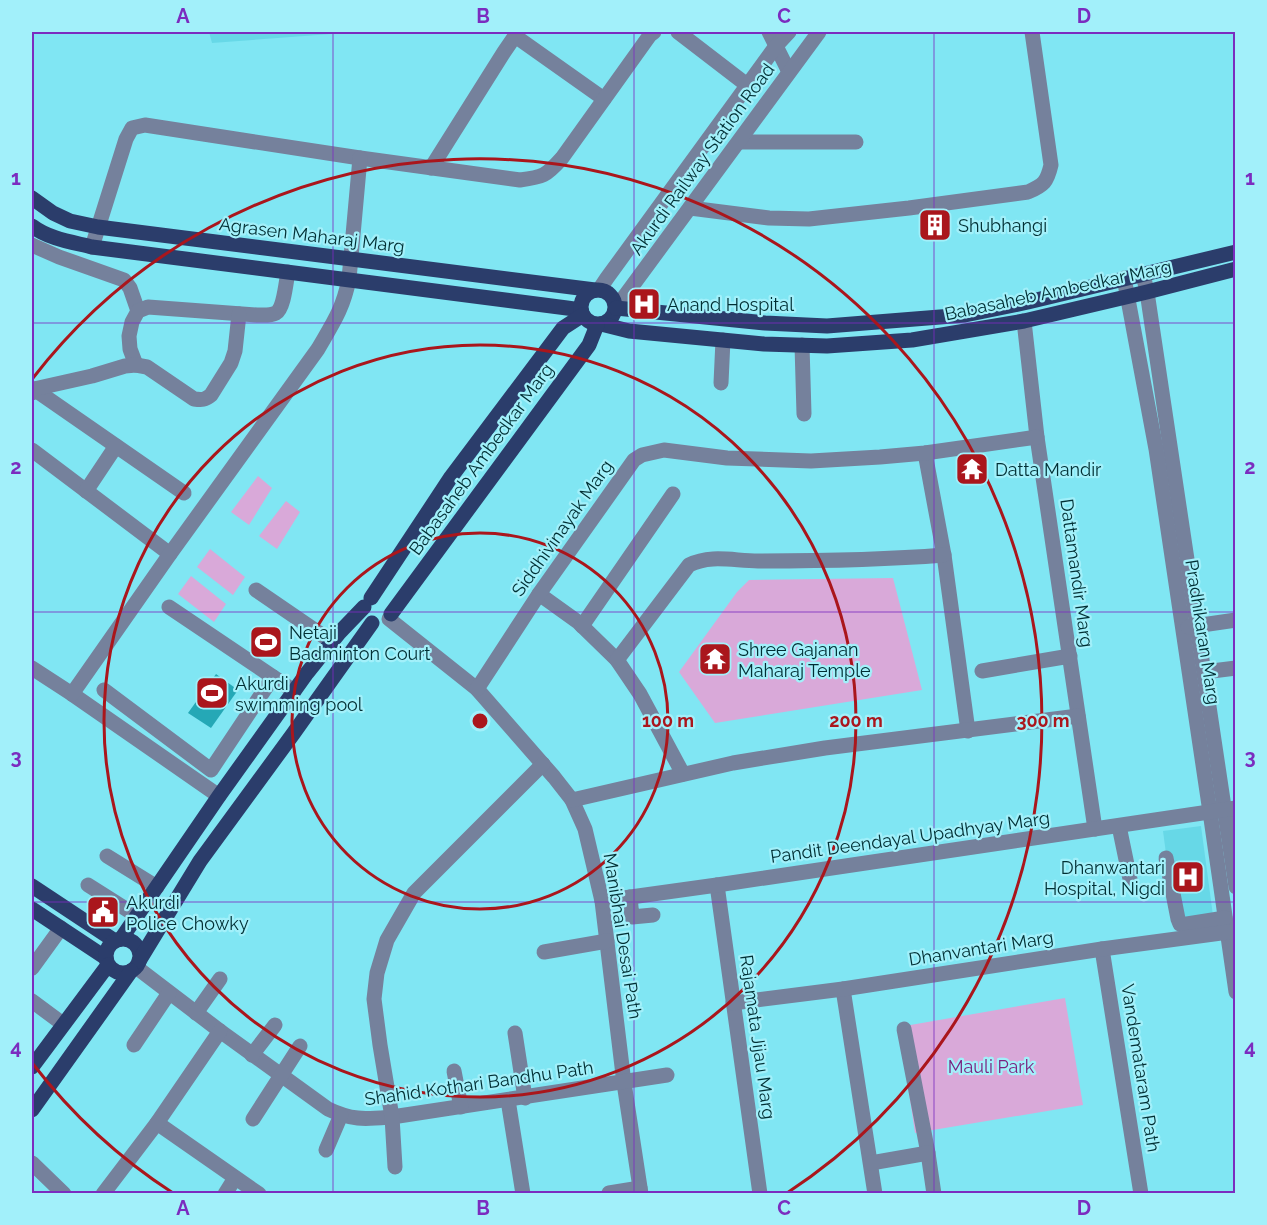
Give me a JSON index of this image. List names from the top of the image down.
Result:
{
  "streets": {
    "main road": ["Agrasen Maharaj Marg", "Babasaheb Ambedkar Marg"],
    "street": [
      "Akurdi Railway Station Road",
      "Siddhivinayak Marg",
      "Dattamandir Marg",
      "Pradhikaran Marg",
      "Pandit Deendayal Upadhyay Marg",
      "Manibhai Desai Path",
      "Dhanvantari Marg",
      "Rajamata Jijau Marg",
      "Vandemataram Path",
      "Shahid Kothari Bandhu Path"
    ]
  },
  "crossings": [
    ["Akurdi Railway Station Road", "Agrasen Maharaj Marg"],
    ["Akurdi Railway Station Road", "Babasaheb Ambedkar Marg"],
    ["Agrasen Maharaj Marg", "Babasaheb Ambedkar Marg"],
    ["Babasaheb Ambedkar Marg", "Dattamandir Marg"],
    ["Babasaheb Ambedkar Marg", "Pradhikaran Marg"],
    ["Babasaheb Ambedkar Marg", "Manibhai Desai Path"],
    ["Babasaheb Ambedkar Marg", "Shahid Kothari Bandhu Path"],
    ["Siddhivinayak Marg", "Dattamandir Marg"],
    ["Siddhivinayak Marg", "Manibhai Desai Path"],
    ["Dattamandir Marg", "Pandit Deendayal Upadhyay Marg"],
    ["Pradhikaran Marg", "Pandit Deendayal Upadhyay Marg"],
    ["Pradhikaran Marg", "Dhanvantari Marg"],
    ["Pandit Deendayal Upadhyay Marg", "Manibhai Desai Path"],
    ["Pandit Deendayal Upadhyay Marg", "Rajamata Jijau Marg"],
    ["Manibhai Desai Path", "Shahid Kothari Bandhu Path"],
    ["Dhanvantari Marg", "Rajamata Jijau Marg"],
    ["Dhanvantari Marg", "Vandemataram Path"]
  ],
  "parks": ["Mauli Park"],
  "places": {
    "building": ["Shubhangi"],
    "hospital": ["Anand Hospital", "Dhanwantari Hospital, Nigdi"],
    "temple": ["Datta Mandir", "Shree Gajanan Maharaj Temple"],
    "sports": ["Netaji Badminton Court", "Akurdi swimming pool"],
    "public building": ["Akurdi Police Chowky"]
  },
  "grid": {
    "columns": [
      "A",
      "B",
      "C",
      "D"
    ],
    "rows": [
      "1",
      "2",
      "3",
      "4"
    ]
  },
  "rings": ["100 m", "200 m", "300 m"]
}
